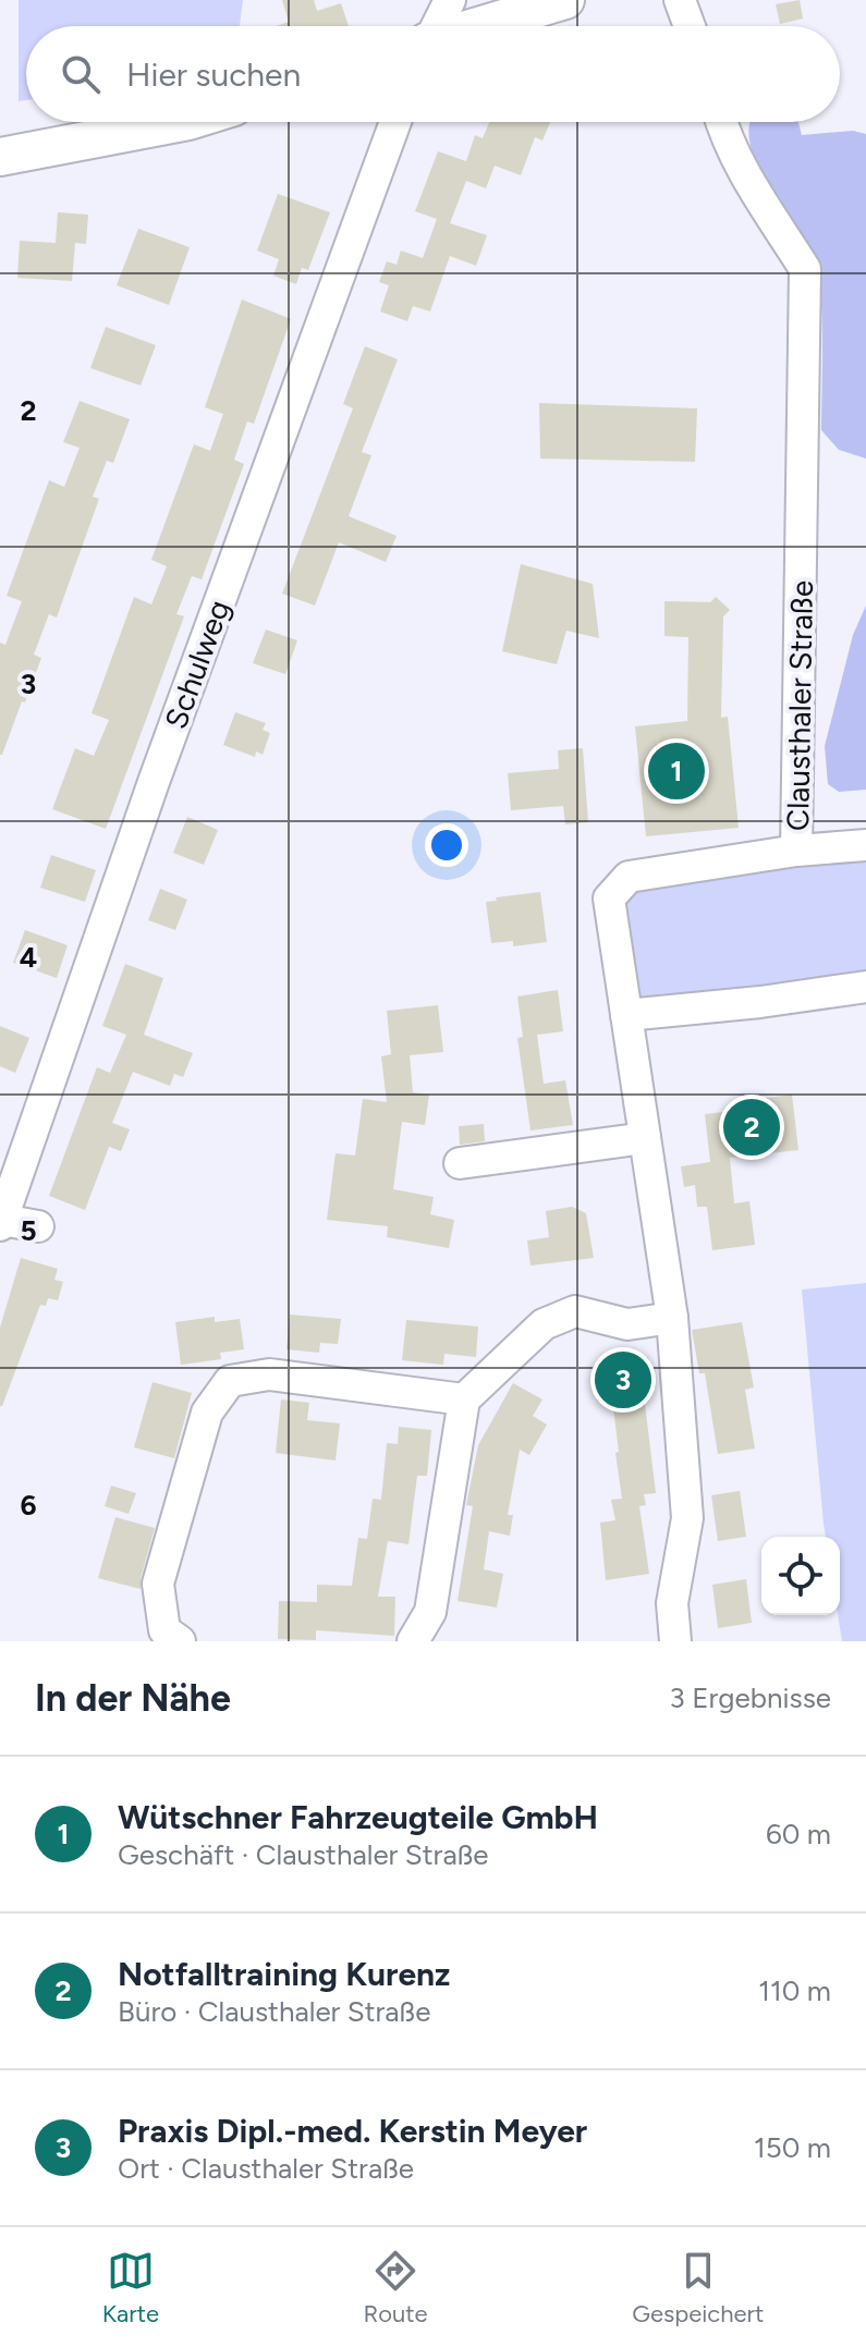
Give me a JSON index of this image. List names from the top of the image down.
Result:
{
  "streets": {
    "street": ["Schulweg", "Clausthaler Straße"]
  },
  "page": {
    "search": "Hier suchen",
    "pins": ["1", "2", "3"],
    "heading": ["In der Nähe", "3 Ergebnisse"],
    "list": [
      {
        "mark": "1",
        "name": "Wütschner Fahrzeugteile GmbH",
        "note": "Geschäft · Clausthaler Straße",
        "value": "60 m"
      },
      {
        "mark": "2",
        "name": "Notfalltraining Kurenz",
        "note": "Büro · Clausthaler Straße",
        "value": "110 m"
      },
      {
        "mark": "3",
        "name": "Praxis Dipl.-med. Kerstin Meyer",
        "note": "Ort · Clausthaler Straße",
        "value": "150 m"
      }
    ],
    "nav": ["Karte", "Route", "Gespeichert"]
  },
  "grid": {
    "rows": [
      "2",
      "3",
      "4",
      "5",
      "6"
    ]
  }
}
